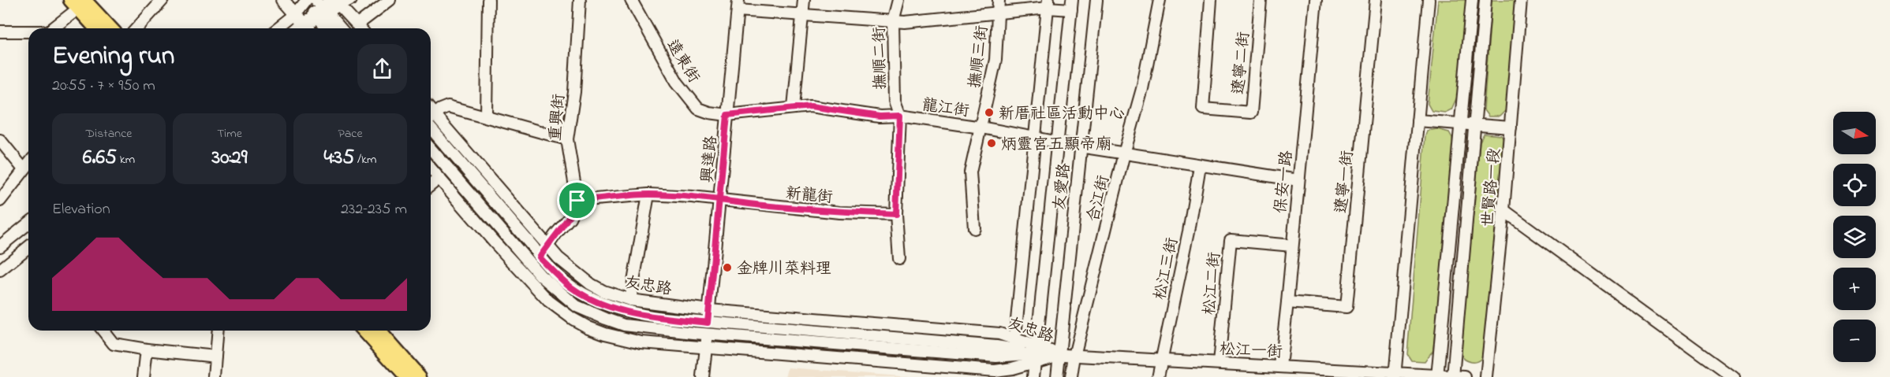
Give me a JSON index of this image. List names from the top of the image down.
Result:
{
  "streets": {
    "street": [
      "撫順三街",
      "撫順二街",
      "遠東街",
      "遼寧二街",
      "龍江街",
      "重興街",
      "興達路",
      "保安一路",
      "遼寧一街",
      "友愛路",
      "世賢路一段",
      "新龍街",
      "合江街",
      "松江三街",
      "松江二街",
      "友忠路",
      "松江一街"
    ]
  },
  "crossings": [
    ["撫順三街", "龍江街"],
    ["撫順二街", "龍江街"],
    ["撫順二街", "新龍街"],
    ["遠東街", "龍江街"],
    ["遠東街", "興達路"],
    ["龍江街", "興達路"],
    ["龍江街", "保安一路"],
    ["龍江街", "友愛路"],
    ["龍江街", "合江街"],
    ["龍江街", "松江三街"],
    ["重興街", "新龍街"],
    ["興達路", "新龍街"],
    ["興達路", "友忠路"],
    ["保安一路", "遼寧一街"],
    ["保安一路", "松江二街"],
    ["保安一路", "松江一街"],
    ["友愛路", "友忠路"],
    ["友愛路", "松江一街"],
    ["世賢路一段", "松江一街"],
    ["合江街", "松江一街"],
    ["松江三街", "松江一街"],
    ["松江二街", "松江一街"],
    ["友忠路", "松江一街"]
  ],
  "places": ["新厝社區活動中心", "炳靈宮五顯帝廟", "金牌川菜料理"],
  "north": "right",
  "page": {
    "heading": ["Evening run", "20:55 · 7 × 950 m"],
    "stats": [
      ["Distance", "6.65 km"],
      ["Time", "30:29"],
      ["Pace", "4:35 /km"]
    ],
    "map_buttons": ["+", "−"],
    "chart": ["Elevation", "232–235 m"]
  }
}
